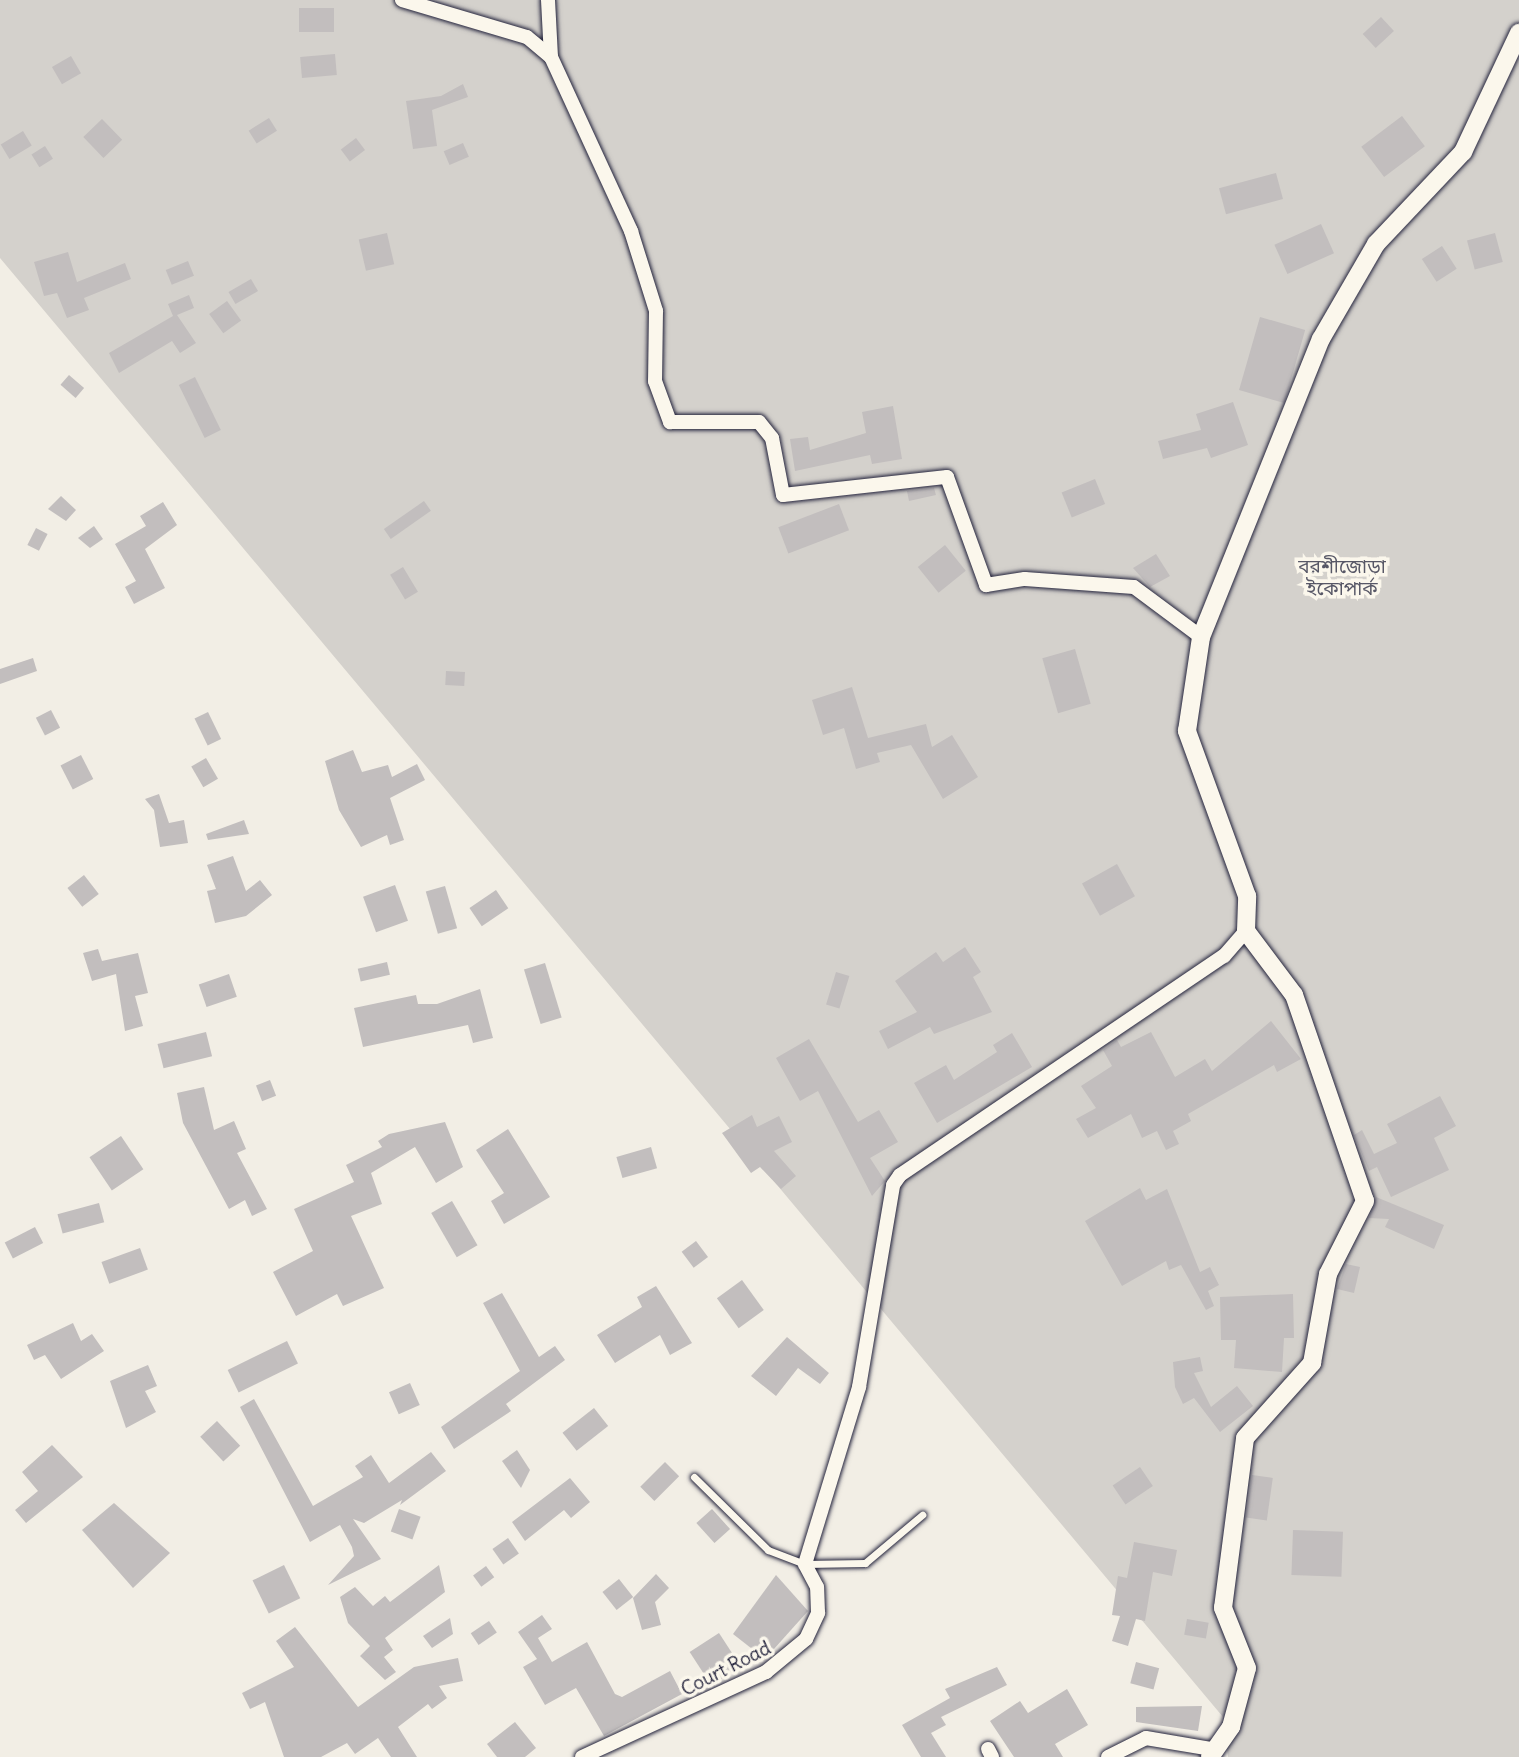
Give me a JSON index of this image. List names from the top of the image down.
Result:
{
  "streets": {
    "street": ["Court Road"]
  },
  "parks": ["বরশীজোড়া ইকোপার্ক"]
}
